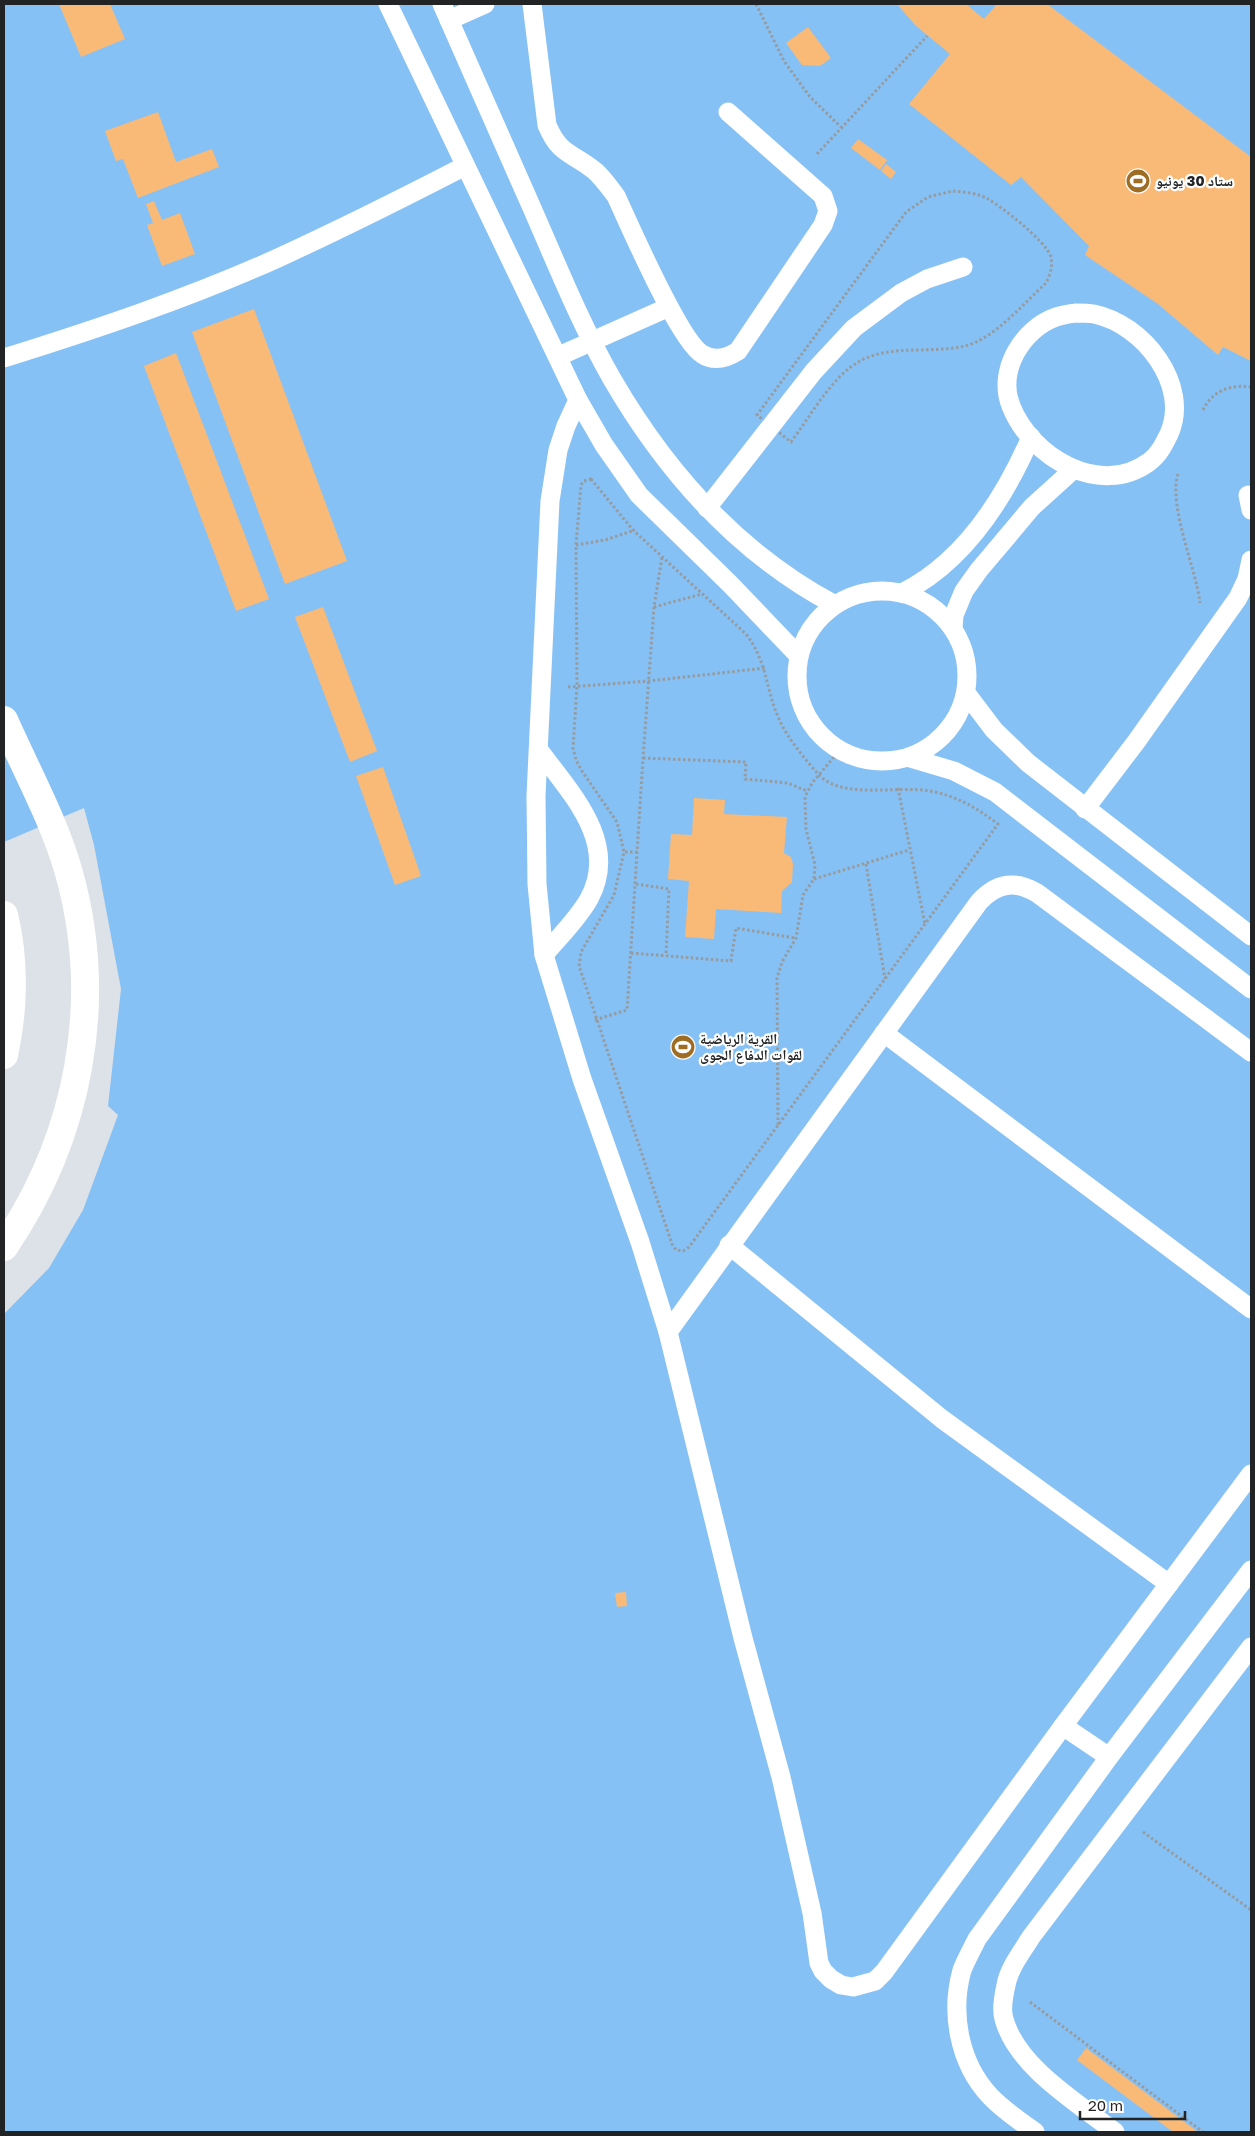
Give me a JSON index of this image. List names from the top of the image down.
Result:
{
  "places": {
    "sports": ["ستاد 30 يونيو", "القرية الرياضية لقوات الدفاع الجوى"]
  },
  "scale_bar": "20 m"
}
